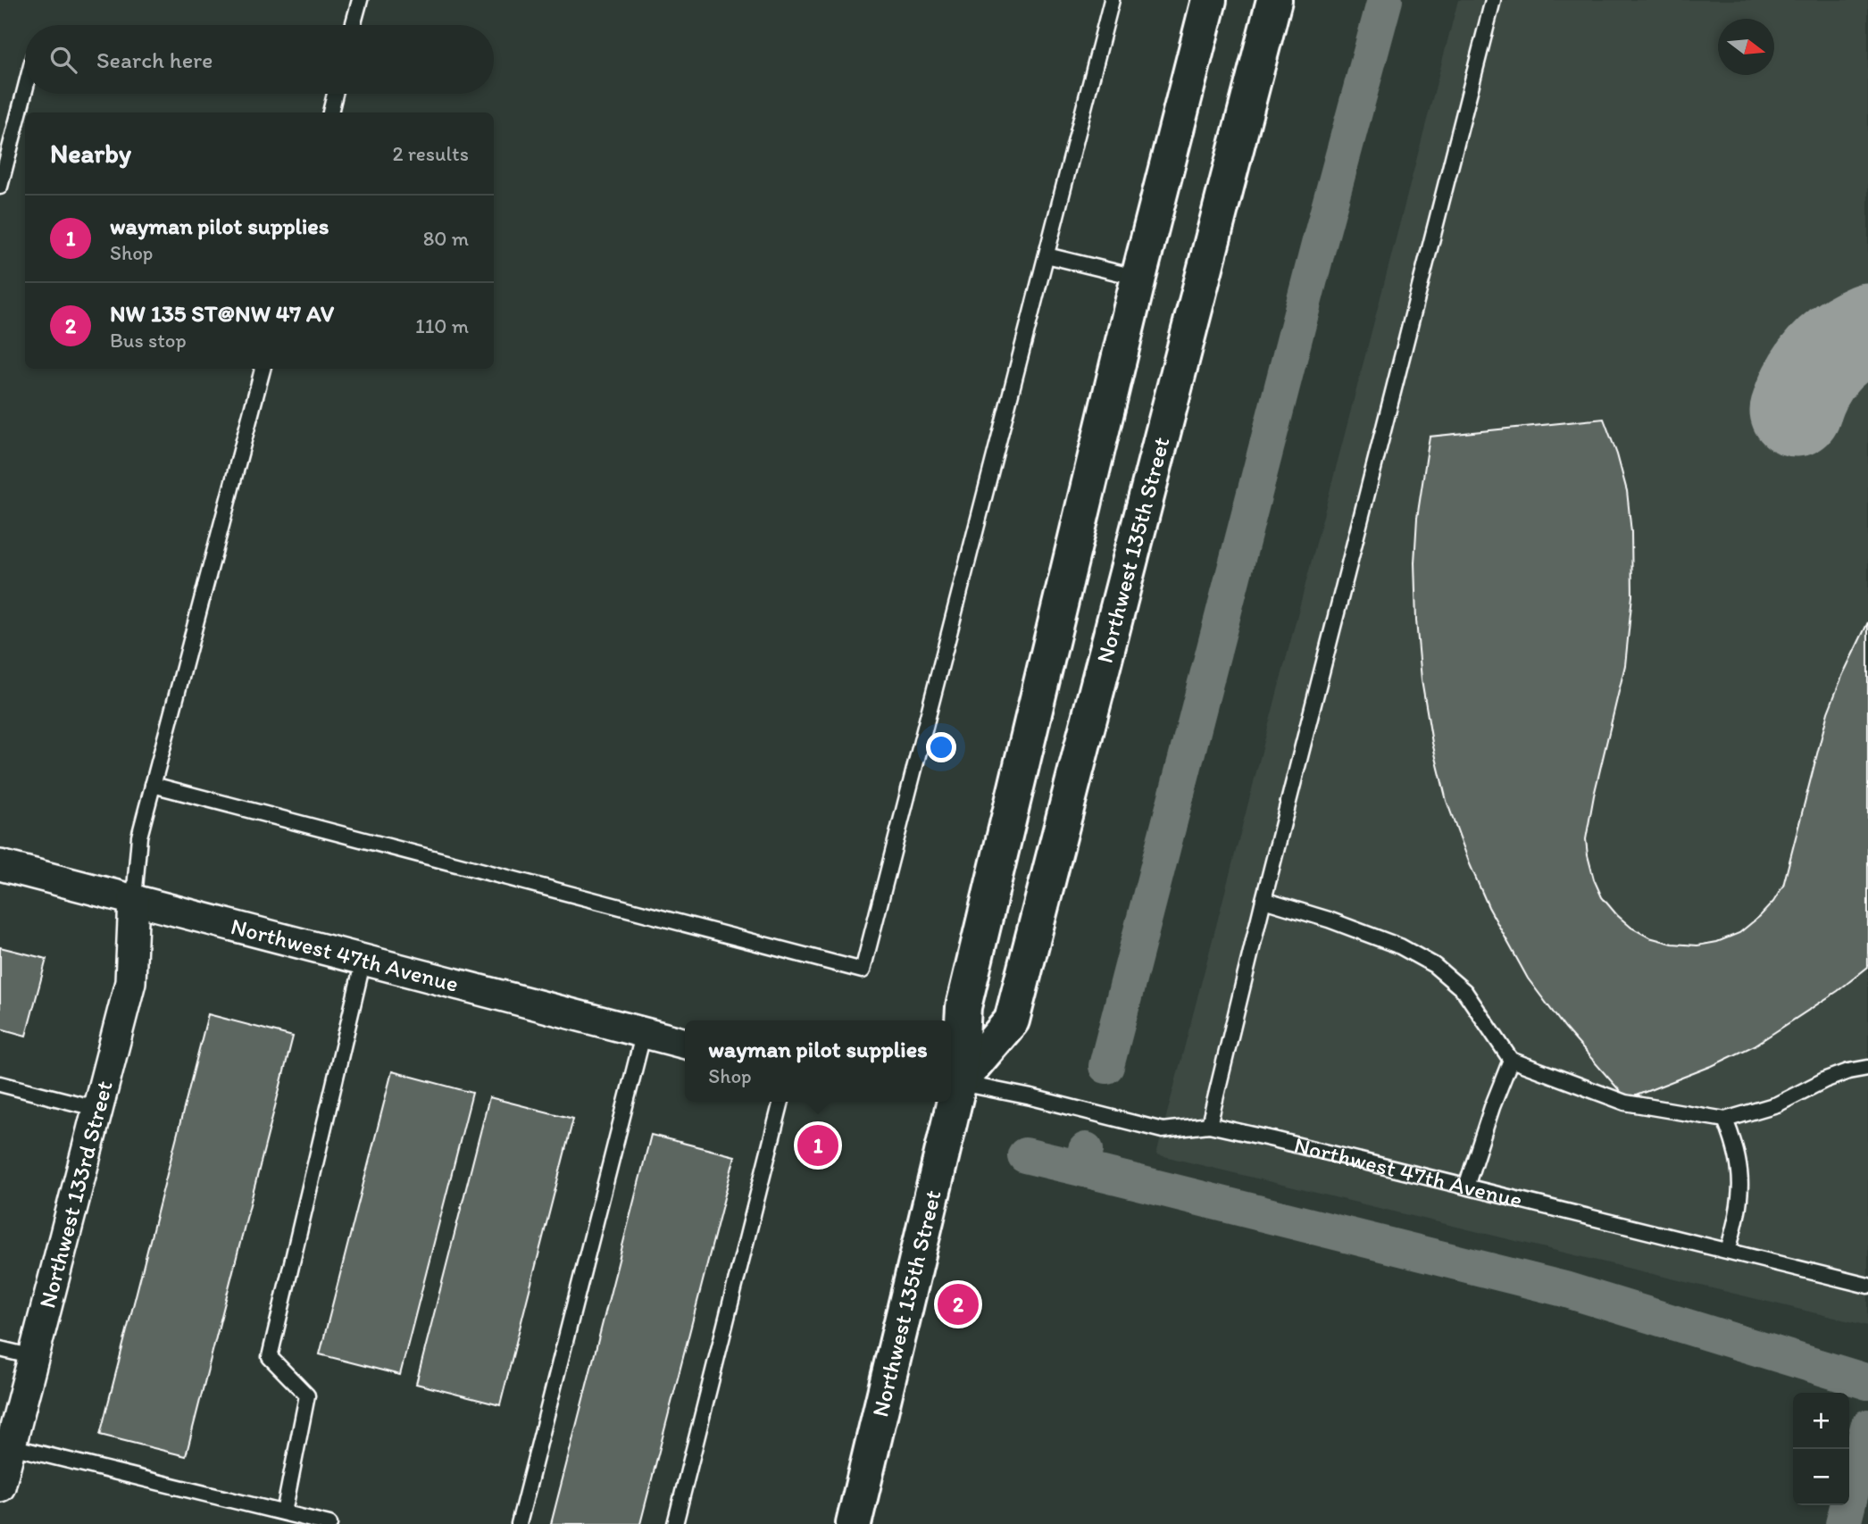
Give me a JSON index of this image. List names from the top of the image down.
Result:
{
  "streets": {
    "main road": ["Northwest 135th Street"],
    "street": ["Northwest 47th Avenue", "Northwest 133rd Street"]
  },
  "crossings": [
    ["Northwest 135th Street", "Northwest 47th Avenue"],
    ["Northwest 47th Avenue", "Northwest 133rd Street"]
  ],
  "north": "right",
  "page": {
    "search": "Search here",
    "heading": ["Nearby", "2 results"],
    "list": [
      {
        "mark": "1",
        "name": "wayman pilot supplies",
        "note": "Shop",
        "value": "80 m"
      },
      {
        "mark": "2",
        "name": "NW 135 ST@NW 47 AV",
        "note": "Bus stop",
        "value": "110 m"
      }
    ],
    "popup": ["wayman pilot supplies", "Shop"],
    "pins": ["1", "2"],
    "map_buttons": ["+", "−"]
  }
}
